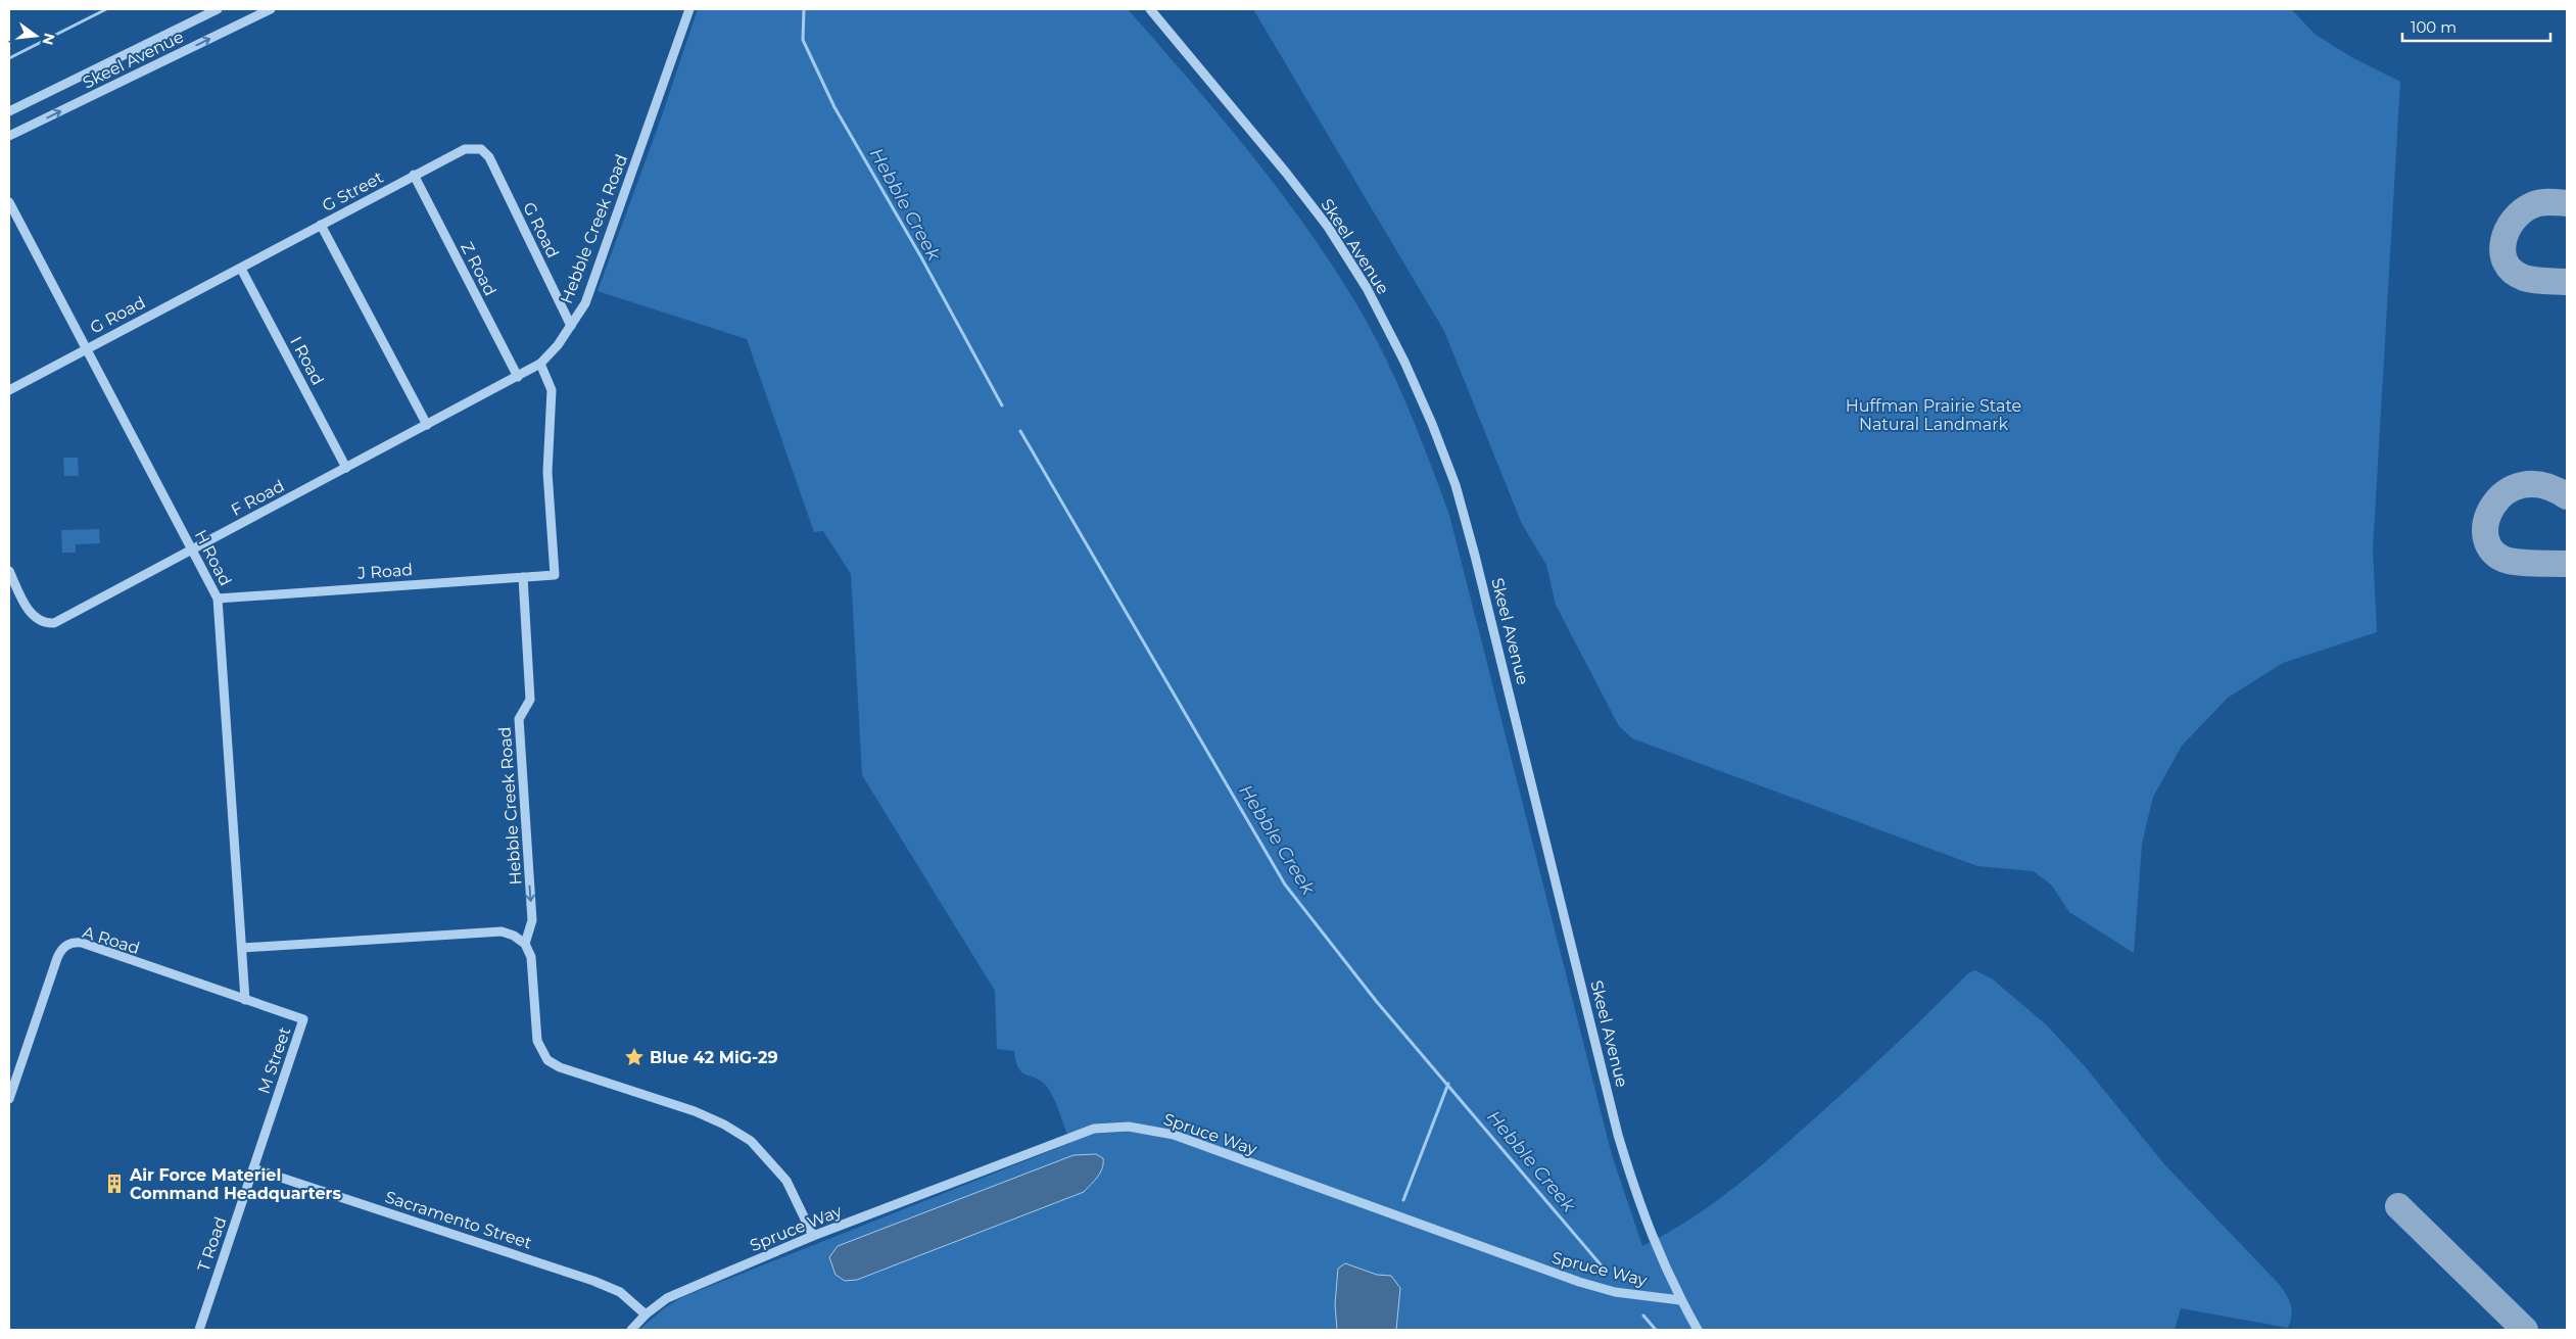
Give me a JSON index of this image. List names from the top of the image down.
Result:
{
  "streets": {
    "street": [
      "Skeel Avenue",
      "G Street",
      "Hebble Creek Road",
      "G Road",
      "Z Road",
      "I Road",
      "F Road",
      "H Road",
      "J Road",
      "A Road",
      "M Street",
      "Spruce Way",
      "Sacramento Street",
      "T Road"
    ]
  },
  "crossings": [
    ["Skeel Avenue", "Spruce Way"],
    ["G Street", "G Road"],
    ["G Street", "Z Road"],
    ["G Street", "I Road"],
    ["Hebble Creek Road", "G Road"],
    ["Hebble Creek Road", "F Road"],
    ["Hebble Creek Road", "J Road"],
    ["G Road", "I Road"],
    ["G Road", "H Road"],
    ["Z Road", "F Road"],
    ["I Road", "F Road"],
    ["F Road", "H Road"],
    ["F Road", "J Road"],
    ["H Road", "J Road"],
    ["H Road", "A Road"],
    ["H Road", "M Street"],
    ["A Road", "M Street"],
    ["M Street", "Sacramento Street"],
    ["M Street", "T Road"],
    ["Spruce Way", "Sacramento Street"],
    ["Sacramento Street", "T Road"]
  ],
  "one_way": ["Hebble Creek Road"],
  "water": ["Hebble Creek"],
  "parks": ["Huffman Prairie State Natural Landmark"],
  "places": {
    "place": ["Blue 42 MiG-29"],
    "building": ["Air Force Materiel Command Headquarters"]
  },
  "scale_bar": "100 m",
  "north": "right"
}
